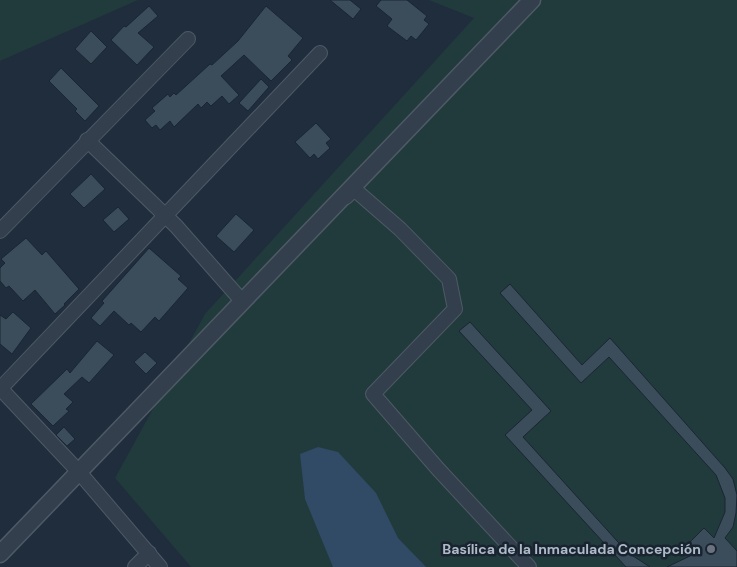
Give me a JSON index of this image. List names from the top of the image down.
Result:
{
  "places": ["Basílica de la Inmaculada Concepción"]
}
